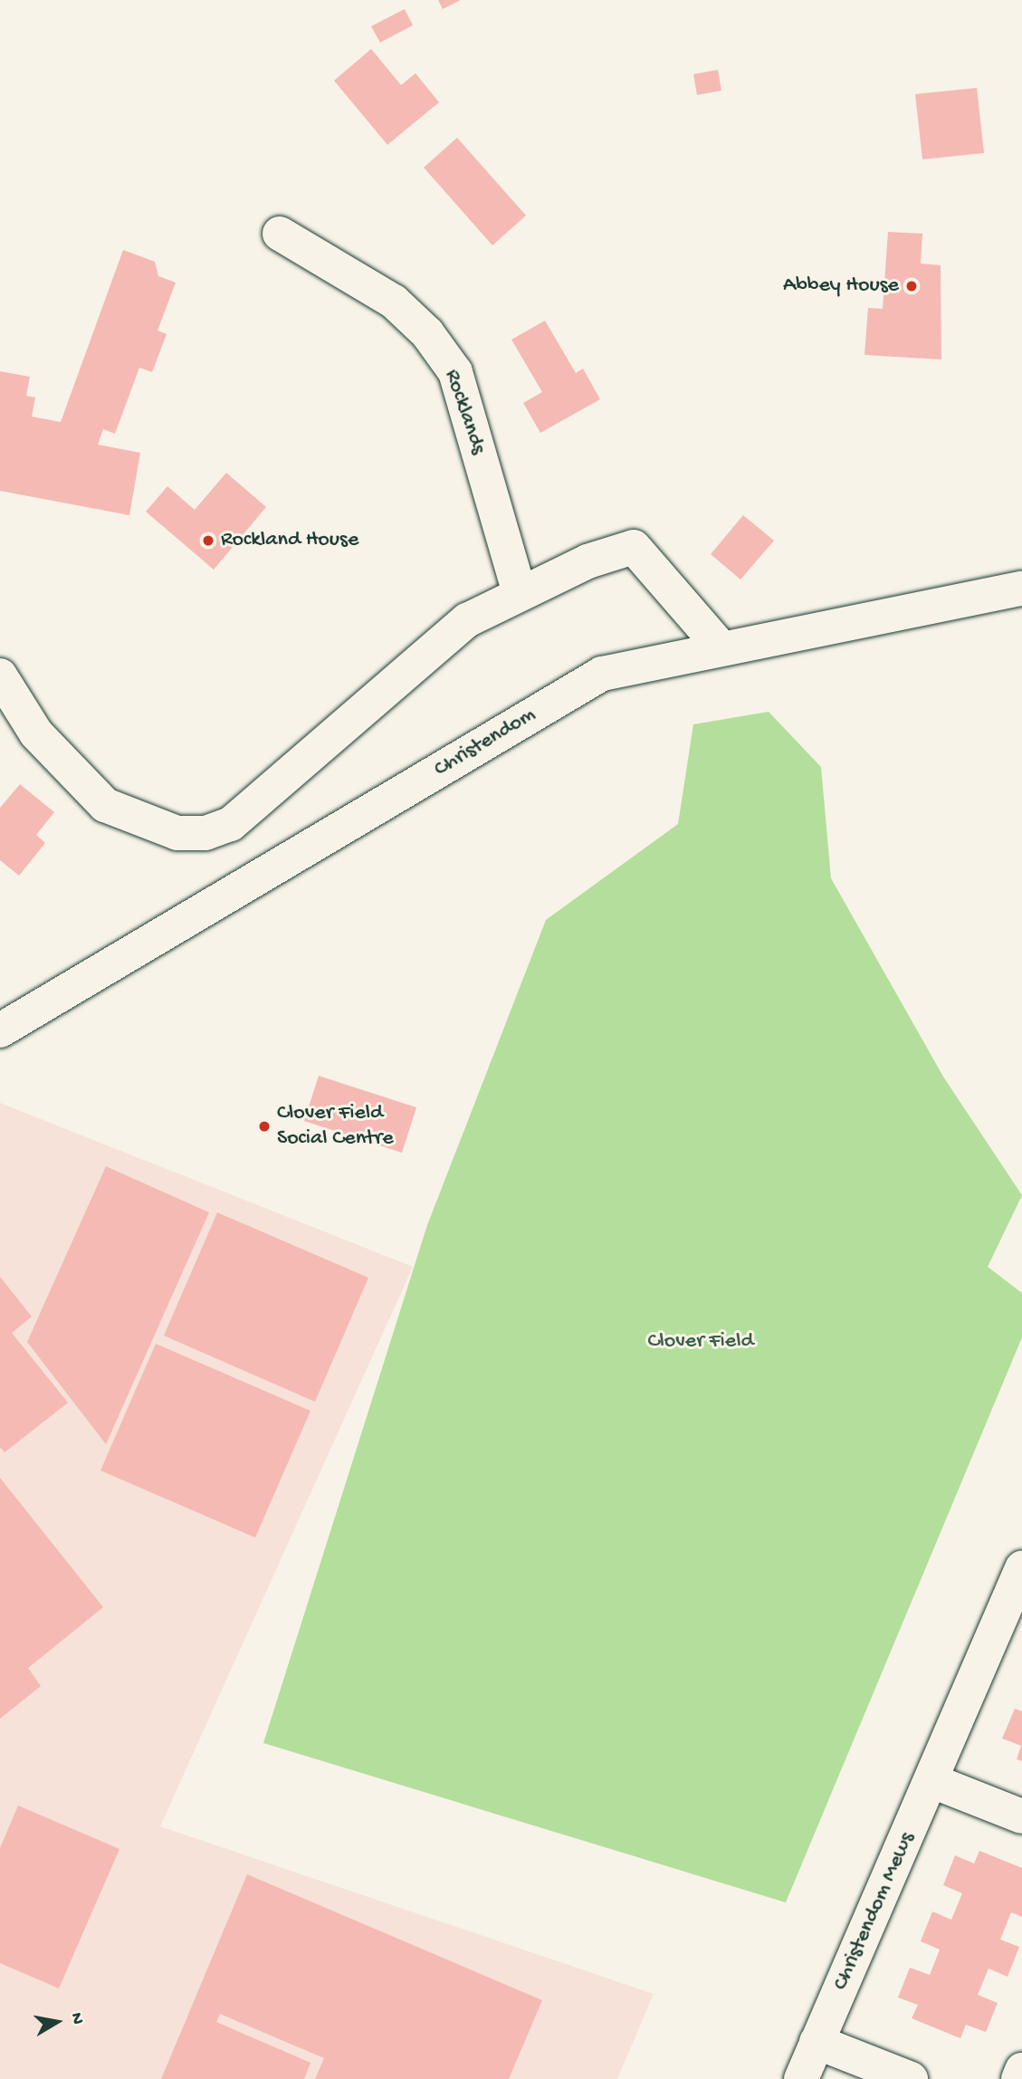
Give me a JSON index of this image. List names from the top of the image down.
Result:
{
  "streets": {
    "street": ["Rocklands", "Christendom", "Christendom Mews"]
  },
  "parks": ["Clover Field"],
  "places": ["Abbey House", "Rockland House", "Clover Field Social Centre"],
  "north": "right"
}
